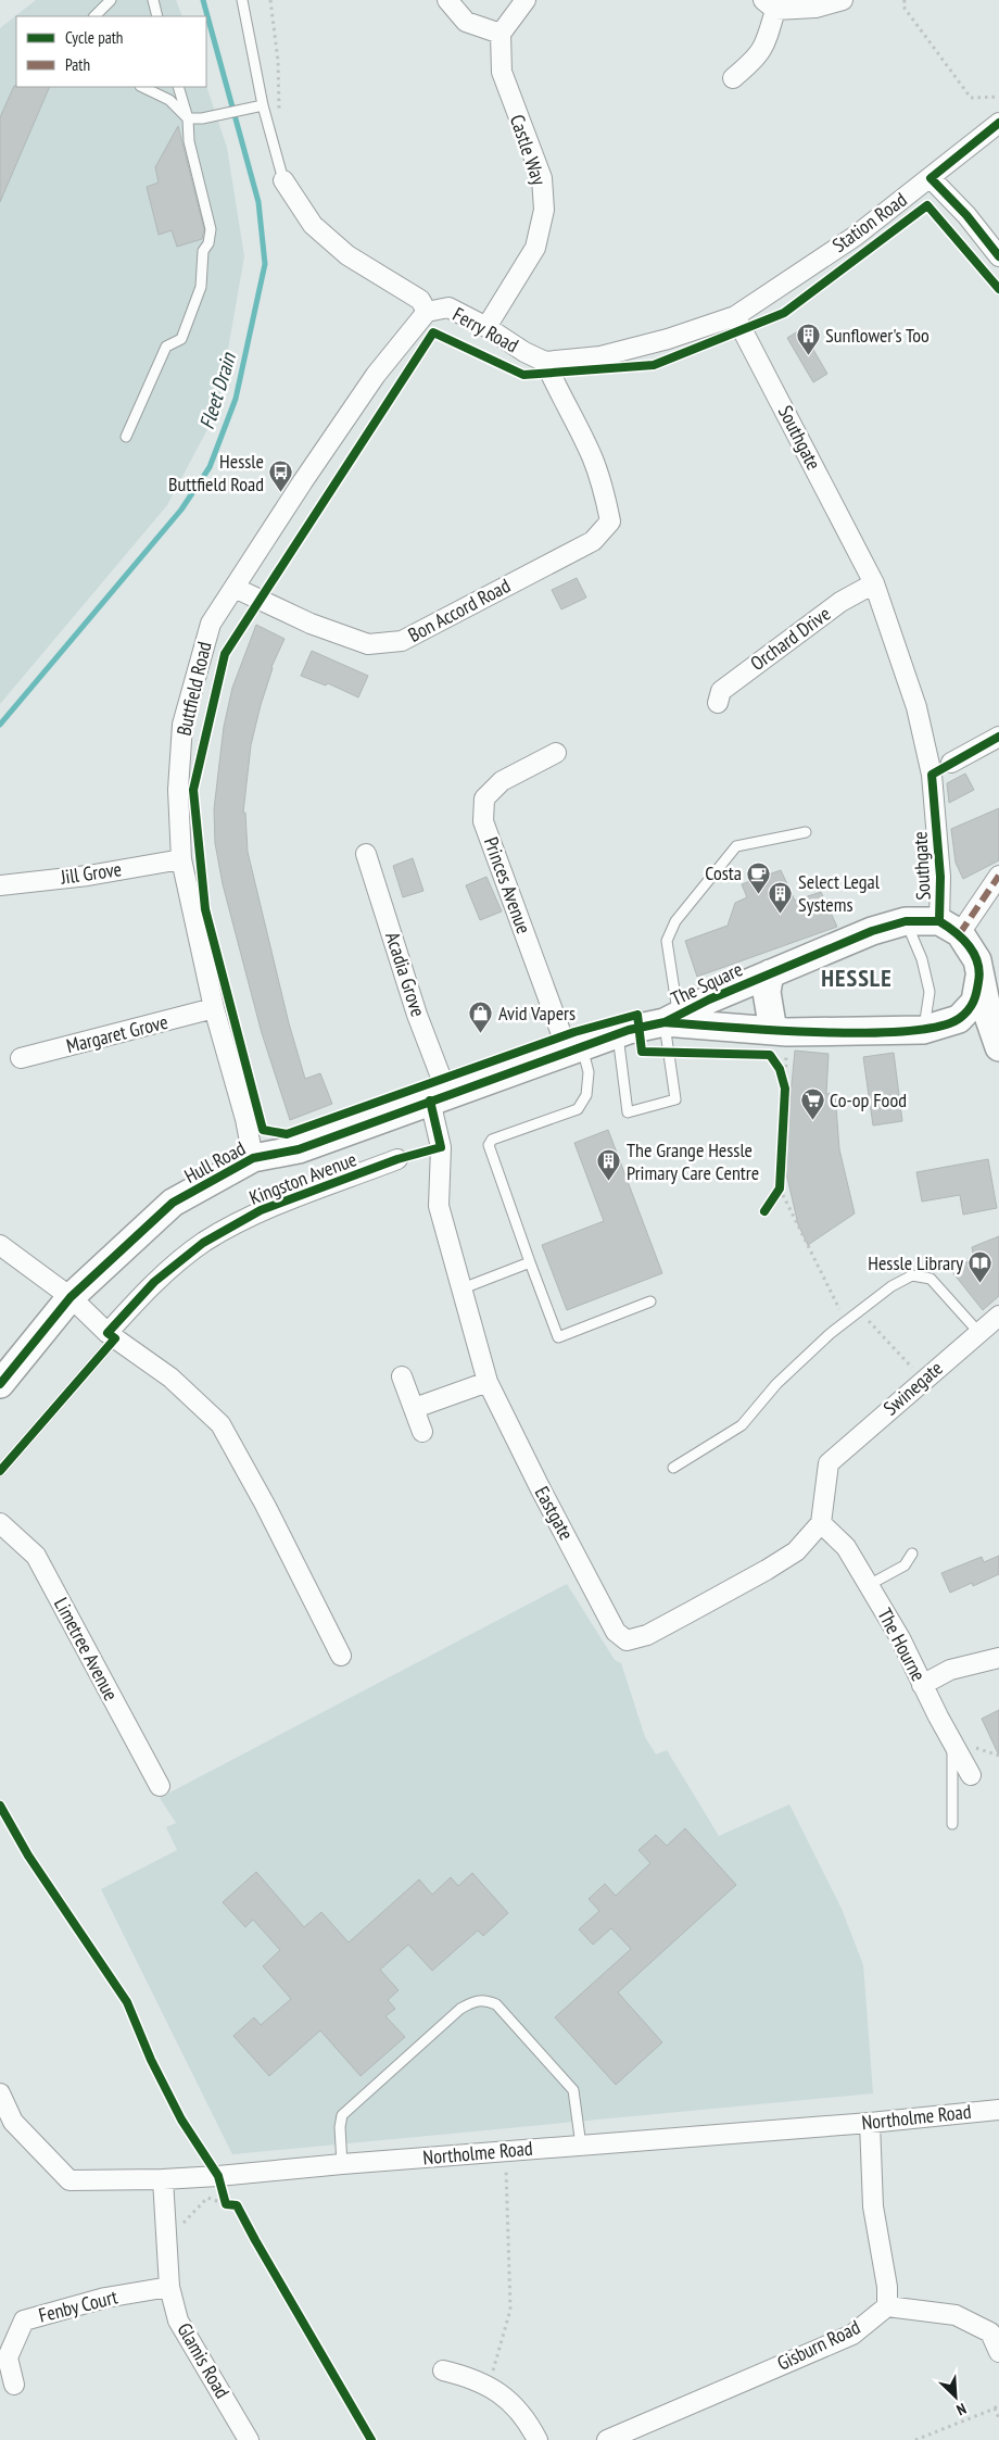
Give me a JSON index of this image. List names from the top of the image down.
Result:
{
  "streets": {
    "street": [
      "Castle Way",
      "Station Road",
      "Ferry Road",
      "Southgate",
      "Bon Accord Road",
      "Orchard Drive",
      "Buttfield Road",
      "Jill Grove",
      "Princes Avenue",
      "Acadia Grove",
      "The Square",
      "Margaret Grove",
      "Hull Road",
      "Kingston Avenue",
      "Swinegate",
      "Eastgate",
      "The Hourne",
      "Limetree Avenue",
      "Northolme Road",
      "Fenby Court",
      "Gisburn Road",
      "Glamis Road"
    ]
  },
  "crossings": [
    ["Castle Way", "Ferry Road"],
    ["Station Road", "Southgate"],
    ["Ferry Road", "Bon Accord Road"],
    ["Ferry Road", "Buttfield Road"],
    ["Southgate", "Orchard Drive"],
    ["Southgate", "The Square"],
    ["Bon Accord Road", "Buttfield Road"],
    ["Buttfield Road", "Jill Grove"],
    ["Buttfield Road", "Margaret Grove"],
    ["Buttfield Road", "Hull Road"],
    ["Princes Avenue", "Hull Road"],
    ["Acadia Grove", "Hull Road"],
    ["Acadia Grove", "Eastgate"],
    ["The Square", "Hull Road"],
    ["Hull Road", "Eastgate"],
    ["Swinegate", "Eastgate"],
    ["Swinegate", "The Hourne"],
    ["Eastgate", "The Hourne"],
    ["Northolme Road", "Glamis Road"],
    ["Fenby Court", "Glamis Road"]
  ],
  "districts": ["HESSLE"],
  "water": ["Fleet Drain"],
  "places": {
    "building": ["Sunflower's Too", "Select Legal Systems", "The Grange Hessle Primary Care Centre"],
    "bus stop": ["Hessle Buttfield Road"],
    "cafe": ["Costa"],
    "shop": ["Avid Vapers"],
    "supermarket": ["Co-op Food"],
    "library": ["Hessle Library"]
  },
  "legend": ["Cycle path", "Path"],
  "north": "bottom right"
}
